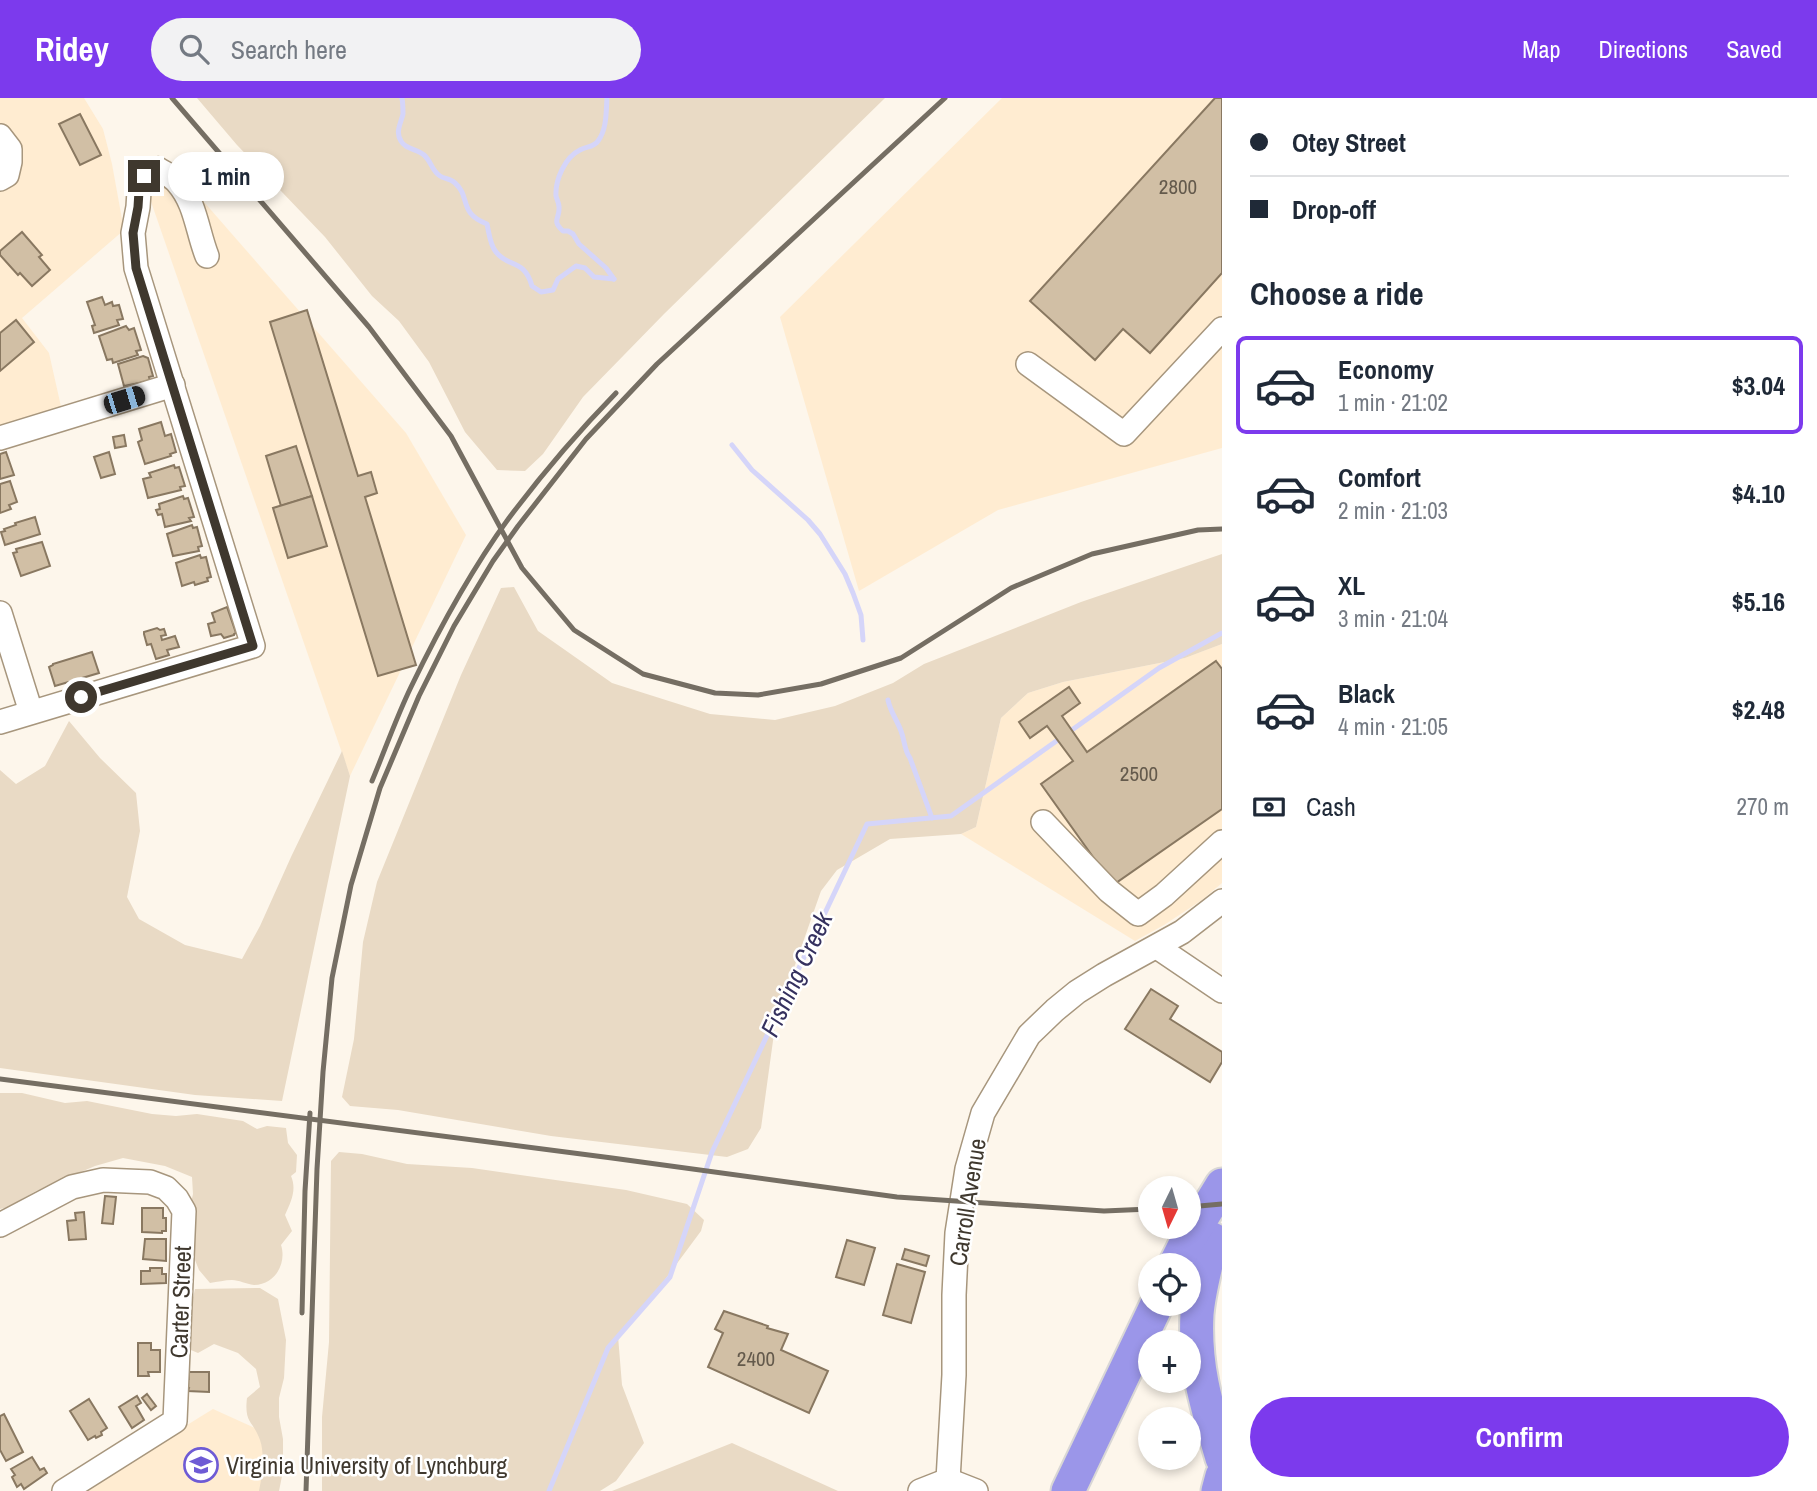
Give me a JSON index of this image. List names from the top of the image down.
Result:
{
  "streets": {
    "street": ["Carroll Avenue", "Carter Street"]
  },
  "water": ["Fishing Creek"],
  "places": {
    "school or university": ["Virginia University of Lynchburg"]
  },
  "house_numbers": ["2800", "2500", "2400"],
  "north": "bottom",
  "page": {
    "header": "Ridey",
    "search": "Search here",
    "nav": ["Map", "Directions", "Saved"],
    "banner": ["Otey Street", "Drop-off"],
    "bubble": "1 min",
    "heading": "Choose a ride",
    "list": [
      {
        "name": "Economy",
        "note": "1 min · 21:02",
        "value": "$3.04"
      },
      {
        "name": "Comfort",
        "note": "2 min · 21:03",
        "value": "$4.10"
      },
      {
        "name": "XL",
        "note": "3 min · 21:04",
        "value": "$5.16"
      },
      {
        "name": "Black",
        "note": "4 min · 21:05",
        "value": "$2.48"
      }
    ],
    "pay": ["Cash", "270 m"],
    "map_buttons": ["+", "−"],
    "buttons": "Confirm"
  }
}
